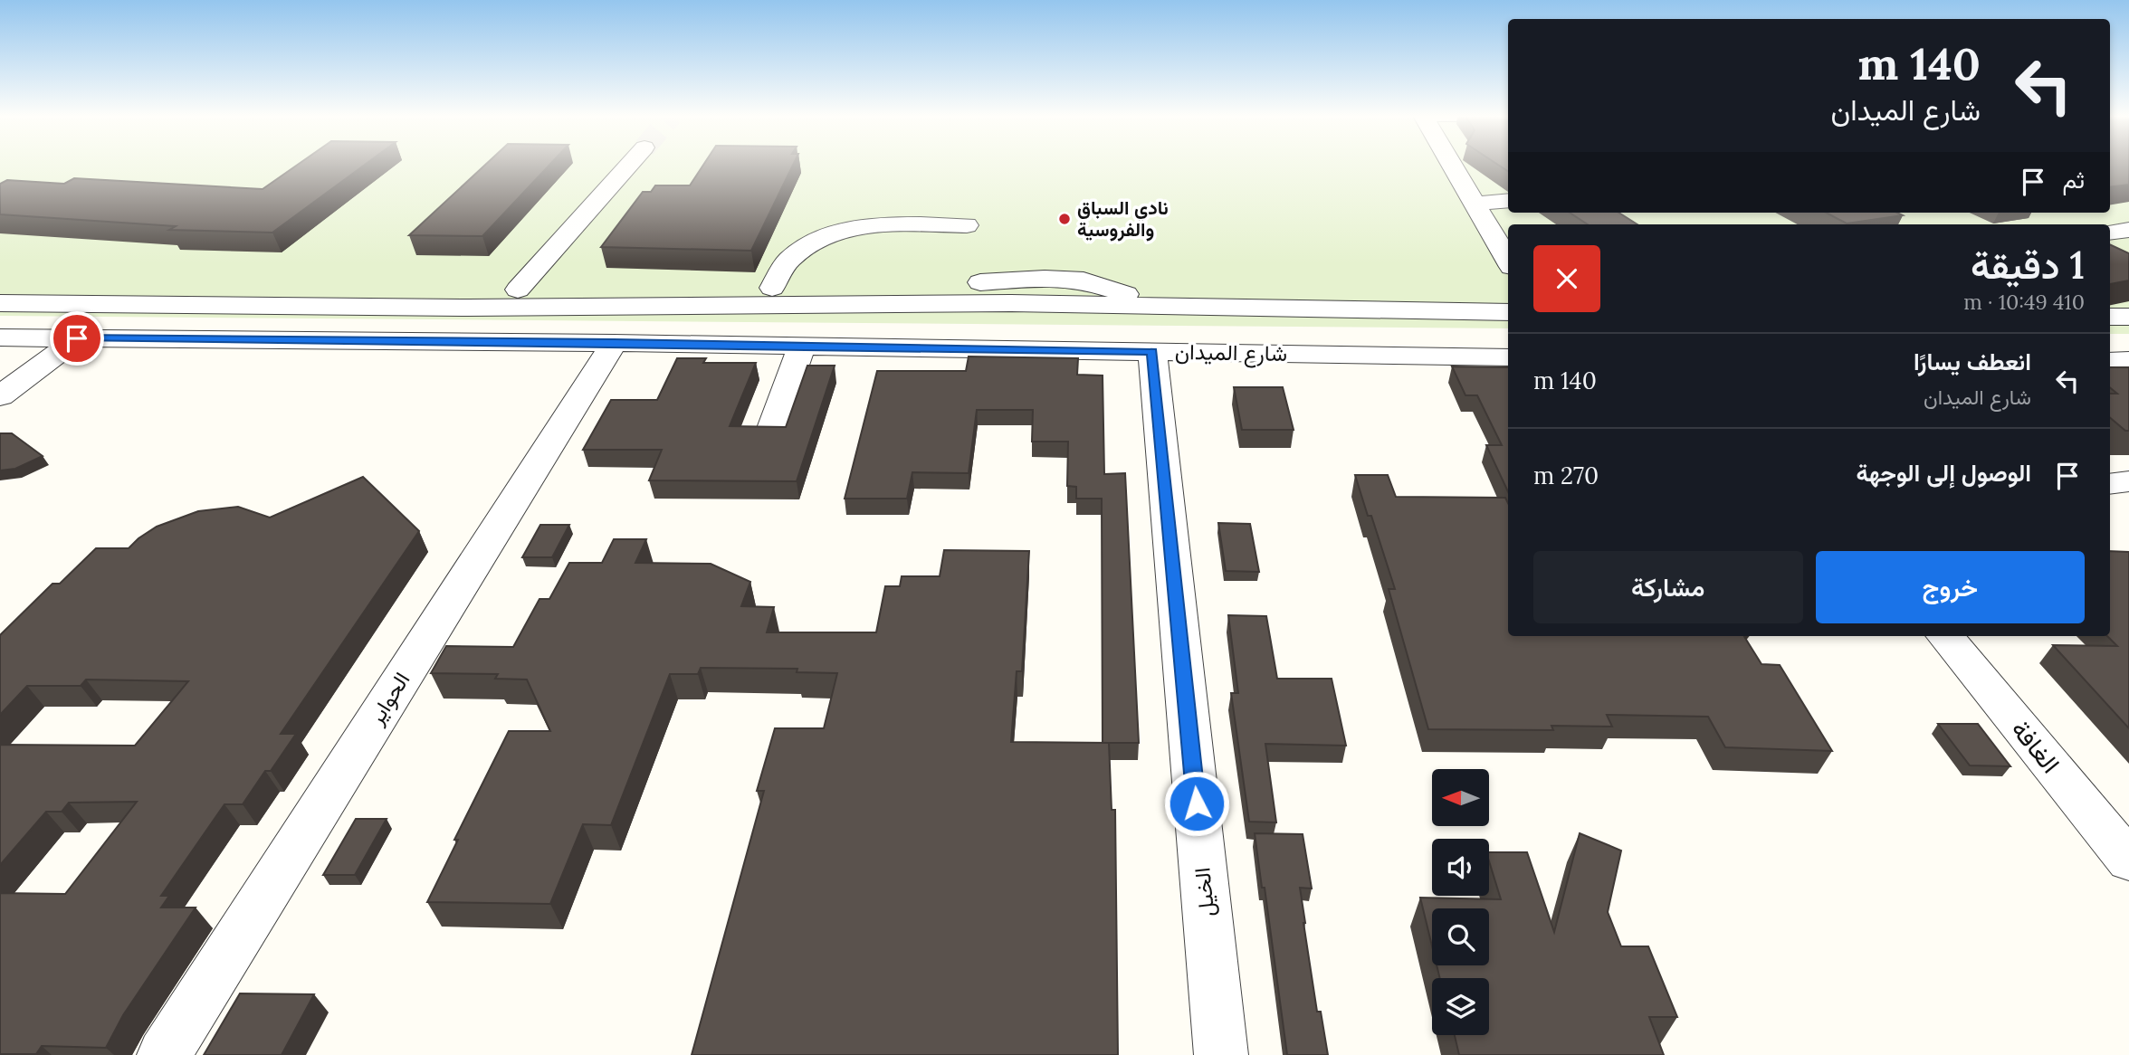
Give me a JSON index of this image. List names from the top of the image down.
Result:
{
  "streets": {
    "street": [
      "شارع الميدان",
      "الحواير",
      "الغافة",
      "الخيل"
    ]
  },
  "crossings": [
    ["شارع الميدان", "الحواير"],
    ["شارع الميدان", "الخيل"]
  ],
  "places": ["نادي السباق والفروسية"],
  "north": "left",
  "page": {
    "turn": ["140 m", "شارع الميدان"],
    "then": "ثم",
    "heading": ["1 دقيقة", "410 m · 10:49"],
    "list": [
      {
        "name": "انعطف يسارًا",
        "note": "شارع الميدان",
        "value": "140 m"
      },
      {
        "name": "الوصول إلى الوجهة",
        "value": "270 m"
      }
    ],
    "buttons": ["خروج", "مشاركة"]
  }
}
